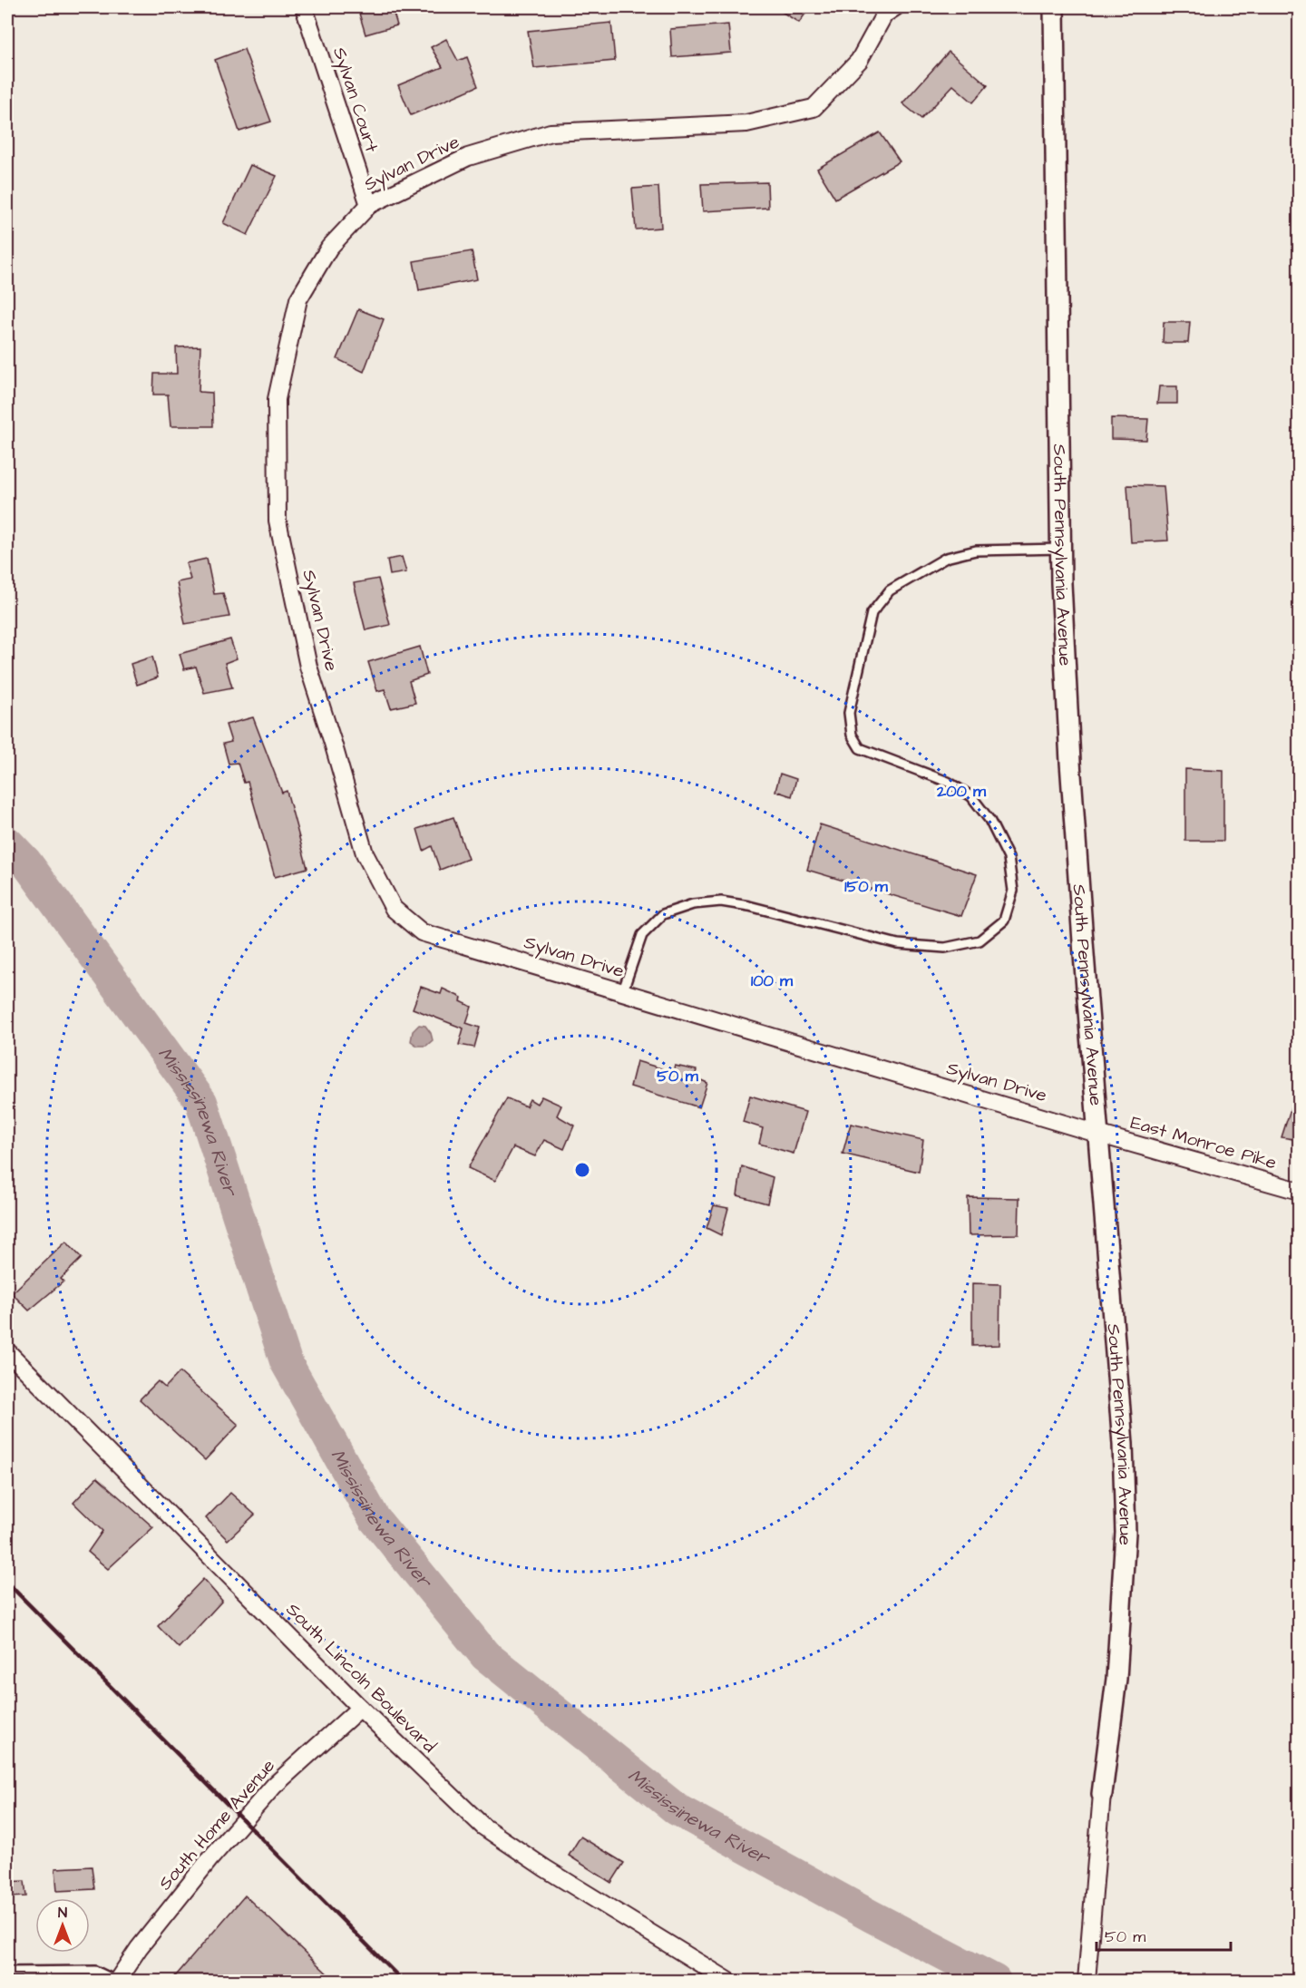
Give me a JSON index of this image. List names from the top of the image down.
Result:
{
  "streets": {
    "street": [
      "Sylvan Court",
      "Sylvan Drive",
      "South Pennsylvania Avenue",
      "East Monroe Pike",
      "South Lincoln Boulevard",
      "South Home Avenue"
    ]
  },
  "crossings": [
    ["Sylvan Court", "Sylvan Drive"],
    ["Sylvan Drive", "South Pennsylvania Avenue"],
    ["Sylvan Drive", "East Monroe Pike"],
    ["South Pennsylvania Avenue", "East Monroe Pike"],
    ["South Lincoln Boulevard", "South Home Avenue"]
  ],
  "water": ["Mississinewa River"],
  "scale_bar": "50 m",
  "north": "top",
  "rings": [
    "200 m",
    "150 m",
    "100 m",
    "50 m"
  ]
}
